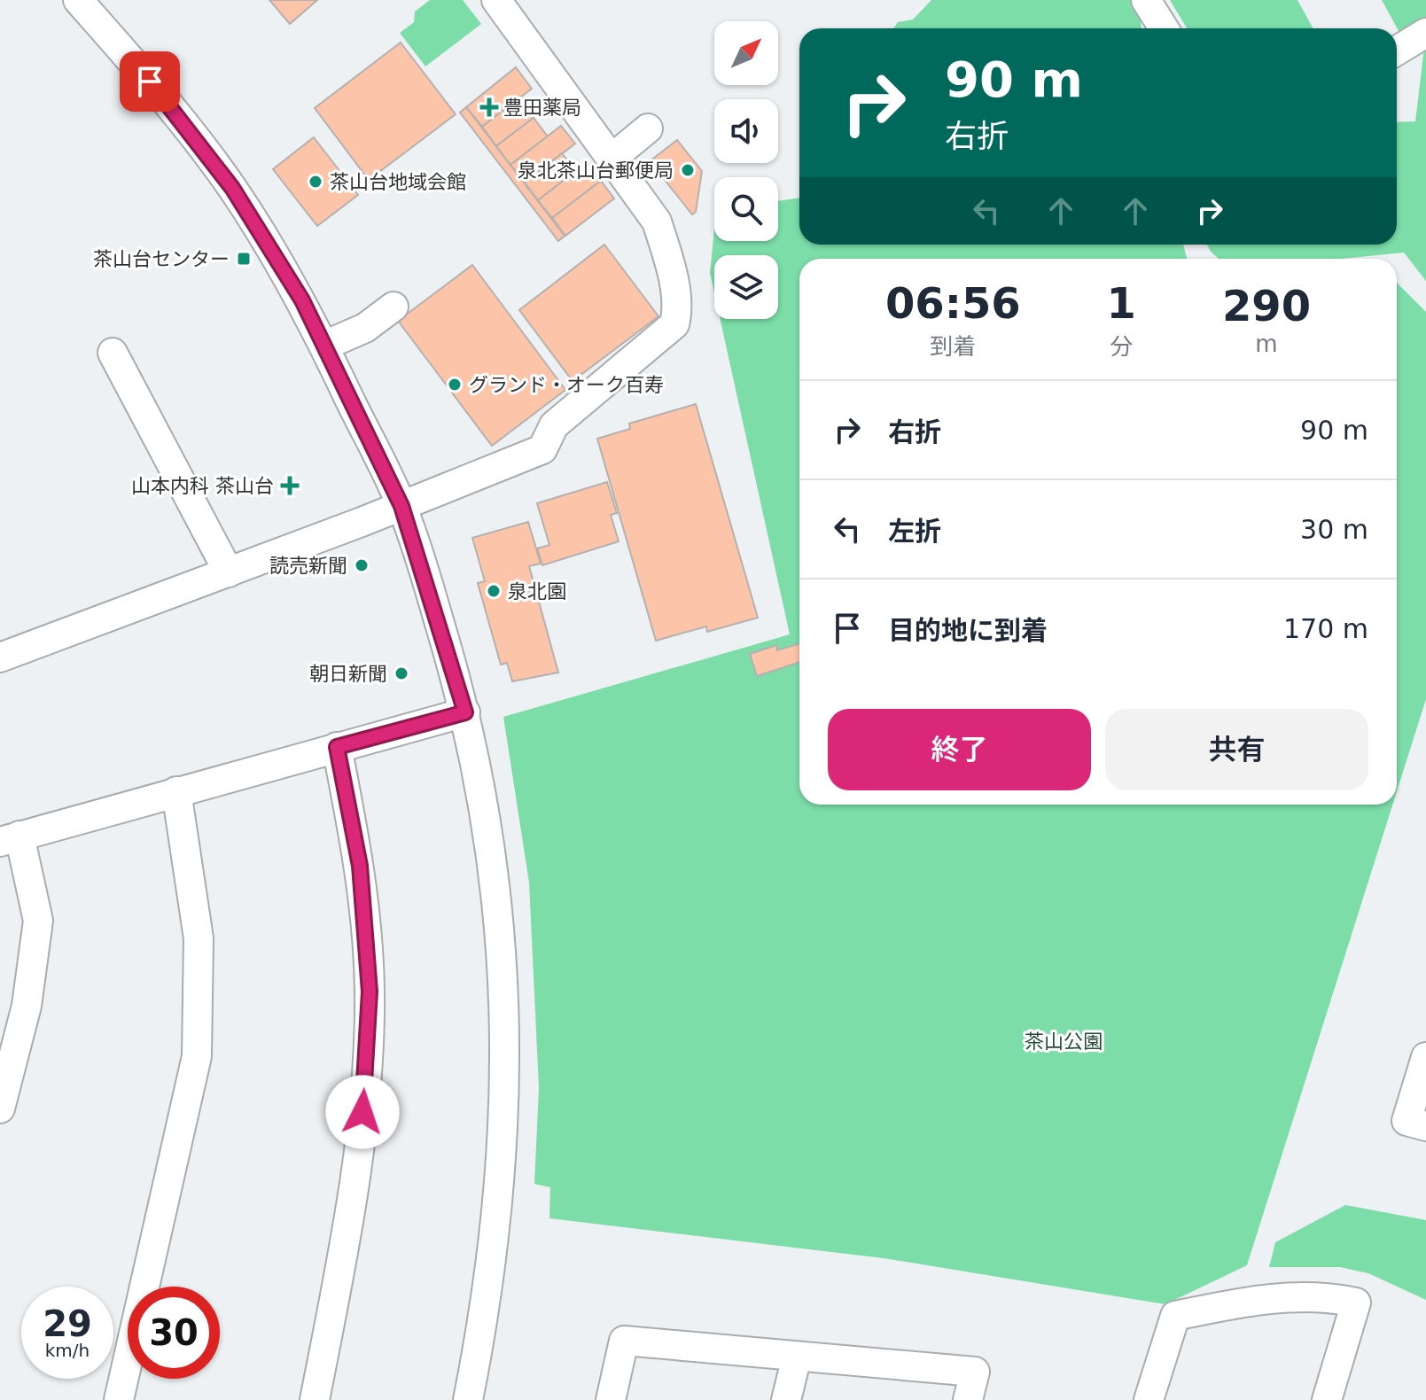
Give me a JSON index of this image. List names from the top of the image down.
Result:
{
  "parks": ["茶山公園"],
  "places": {
    "health": ["豊田薬局", "山本内科 茶山台"],
    "other": [
      "泉北茶山台郵便局",
      "茶山台地域会館",
      "グランド・オーク百寿",
      "読売新聞",
      "泉北園",
      "朝日新聞"
    ],
    "transit": ["茶山台センター"]
  },
  "north": "top right",
  "page": {
    "turn": ["90 m", "右折"],
    "eta": [
      "06:56",
      "到着",
      "1",
      "分",
      "290",
      "m"
    ],
    "list": [
      {
        "name": "右折",
        "value": "90 m"
      },
      {
        "name": "左折",
        "value": "30 m"
      },
      {
        "name": "目的地に到着",
        "value": "170 m"
      }
    ],
    "buttons": ["終了", "共有"],
    "speed": "29 km/h",
    "limit": "30"
  }
}
